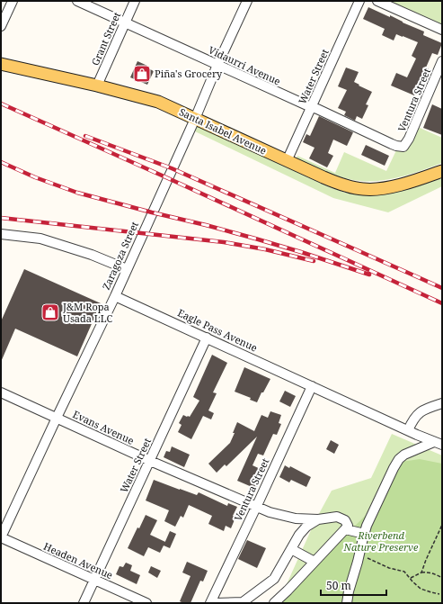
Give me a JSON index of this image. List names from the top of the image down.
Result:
{
  "streets": {
    "main road": ["Santa Isabel Avenue"],
    "street": [
      "Grant Street",
      "Vidaurri Avenue",
      "Water Street",
      "Ventura Street",
      "Zaragoza Street",
      "Eagle Pass Avenue",
      "Evans Avenue",
      "Headen Avenue"
    ]
  },
  "crossings": [
    ["Grant Street", "Vidaurri Avenue"],
    ["Grant Street", "Santa Isabel Avenue"],
    ["Vidaurri Avenue", "Water Street"],
    ["Vidaurri Avenue", "Ventura Street"],
    ["Vidaurri Avenue", "Zaragoza Street"],
    ["Water Street", "Santa Isabel Avenue"],
    ["Water Street", "Eagle Pass Avenue"],
    ["Water Street", "Evans Avenue"],
    ["Water Street", "Headen Avenue"],
    ["Ventura Street", "Eagle Pass Avenue"],
    ["Ventura Street", "Evans Avenue"],
    ["Santa Isabel Avenue", "Zaragoza Street"],
    ["Zaragoza Street", "Eagle Pass Avenue"],
    ["Zaragoza Street", "Evans Avenue"],
    ["Zaragoza Street", "Headen Avenue"]
  ],
  "parks": ["Riverbend Nature Preserve"],
  "places": {
    "shop": ["Piña's Grocery", "J&M Ropa Usada LLC"]
  },
  "scale_bar": "50 m"
}
